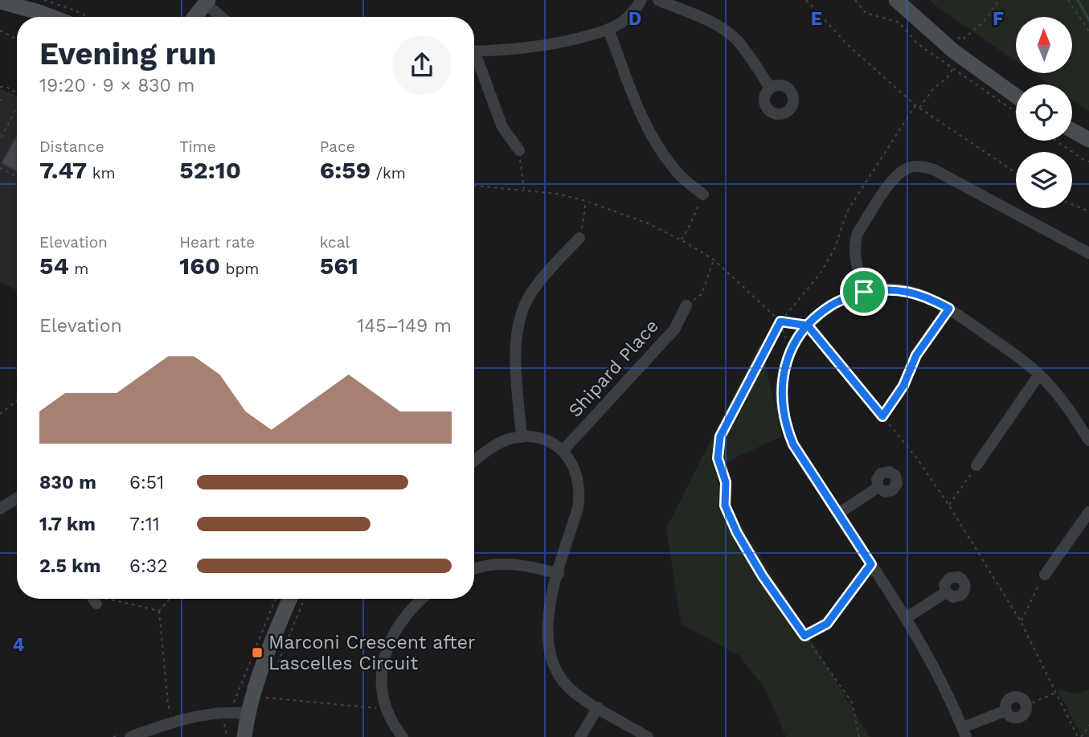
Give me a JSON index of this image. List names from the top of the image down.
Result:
{
  "streets": {
    "street": ["Shipard Place"]
  },
  "places": {
    "transit": ["Marconi Crescent after Lascelles Circuit"]
  },
  "north": "top",
  "page": {
    "heading": ["Evening run", "19:20 · 9 × 830 m"],
    "stats": [
      ["Distance", "7.47 km"],
      ["Time", "52:10"],
      ["Pace", "6:59 /km"],
      ["Elevation", "54 m"],
      ["Heart rate", "160 bpm"],
      ["kcal", "561"]
    ],
    "chart": ["Elevation", "145–149 m"],
    "list": [
      {
        "name": "830 m",
        "note": "6:51"
      },
      {
        "name": "1.7 km",
        "note": "7:11"
      },
      {
        "name": "2.5 km",
        "note": "6:32"
      }
    ]
  },
  "grid": {
    "columns": ["D", "E", "F"],
    "rows": ["4"]
  }
}
